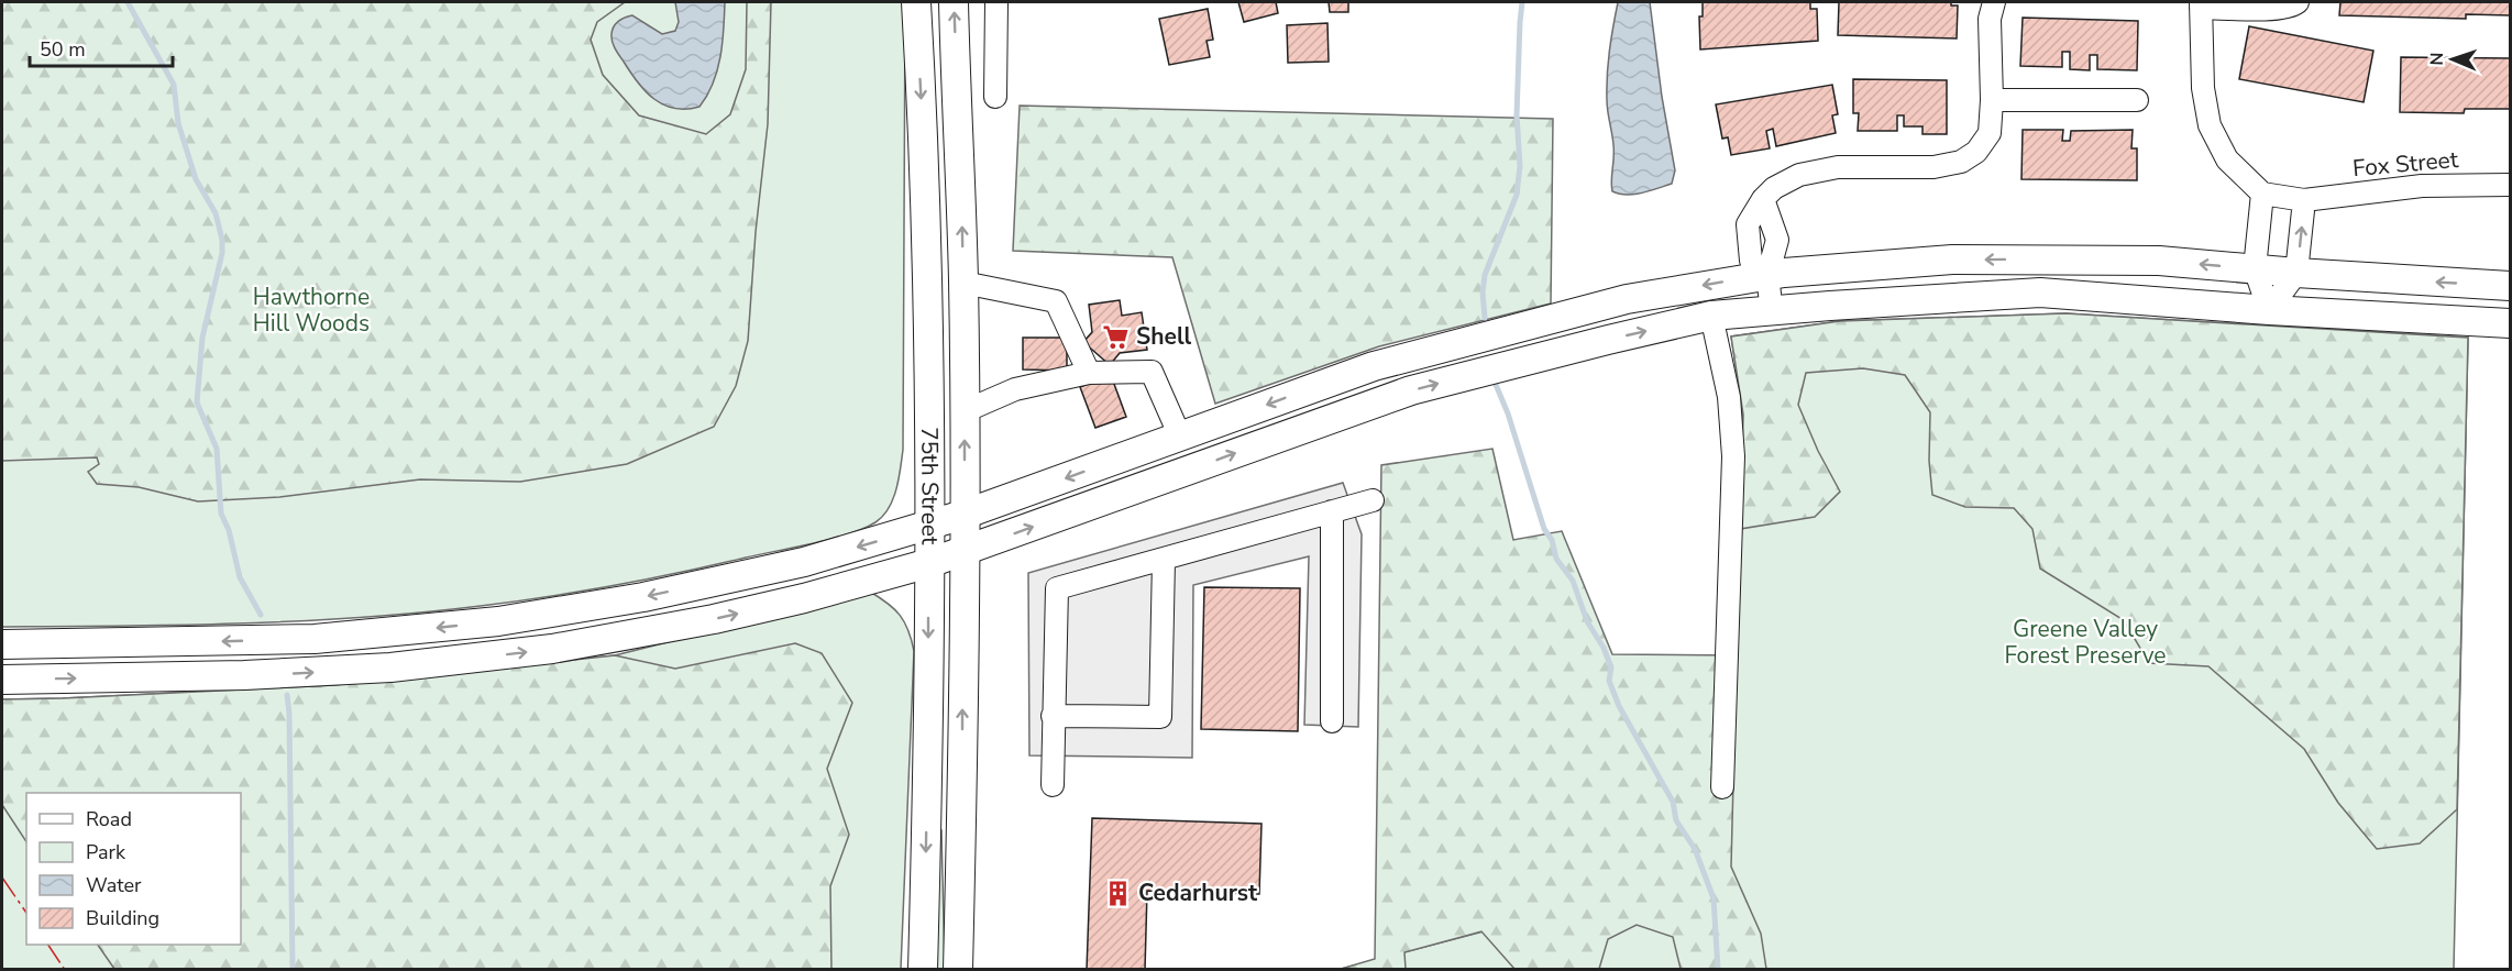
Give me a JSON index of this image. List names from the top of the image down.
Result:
{
  "streets": {
    "main road": ["75th Street"],
    "street": ["Fox Street"]
  },
  "parks": ["Hawthorne Hill Woods", "Greene Valley Forest Preserve"],
  "places": {
    "supermarket": ["Shell"],
    "building": ["Cedarhurst"]
  },
  "legend": [
    "Road",
    "Park",
    "Water",
    "Building"
  ],
  "scale_bar": "50 m",
  "north": "left"
}
